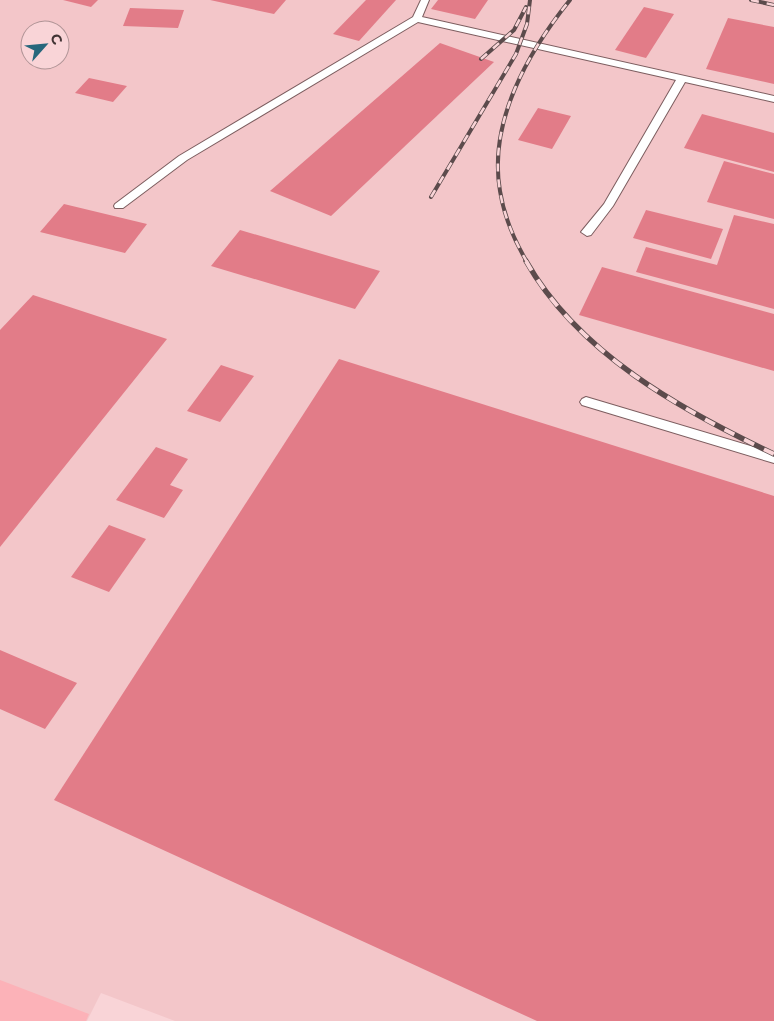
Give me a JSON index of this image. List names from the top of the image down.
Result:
{
  "north": "top right"
}
